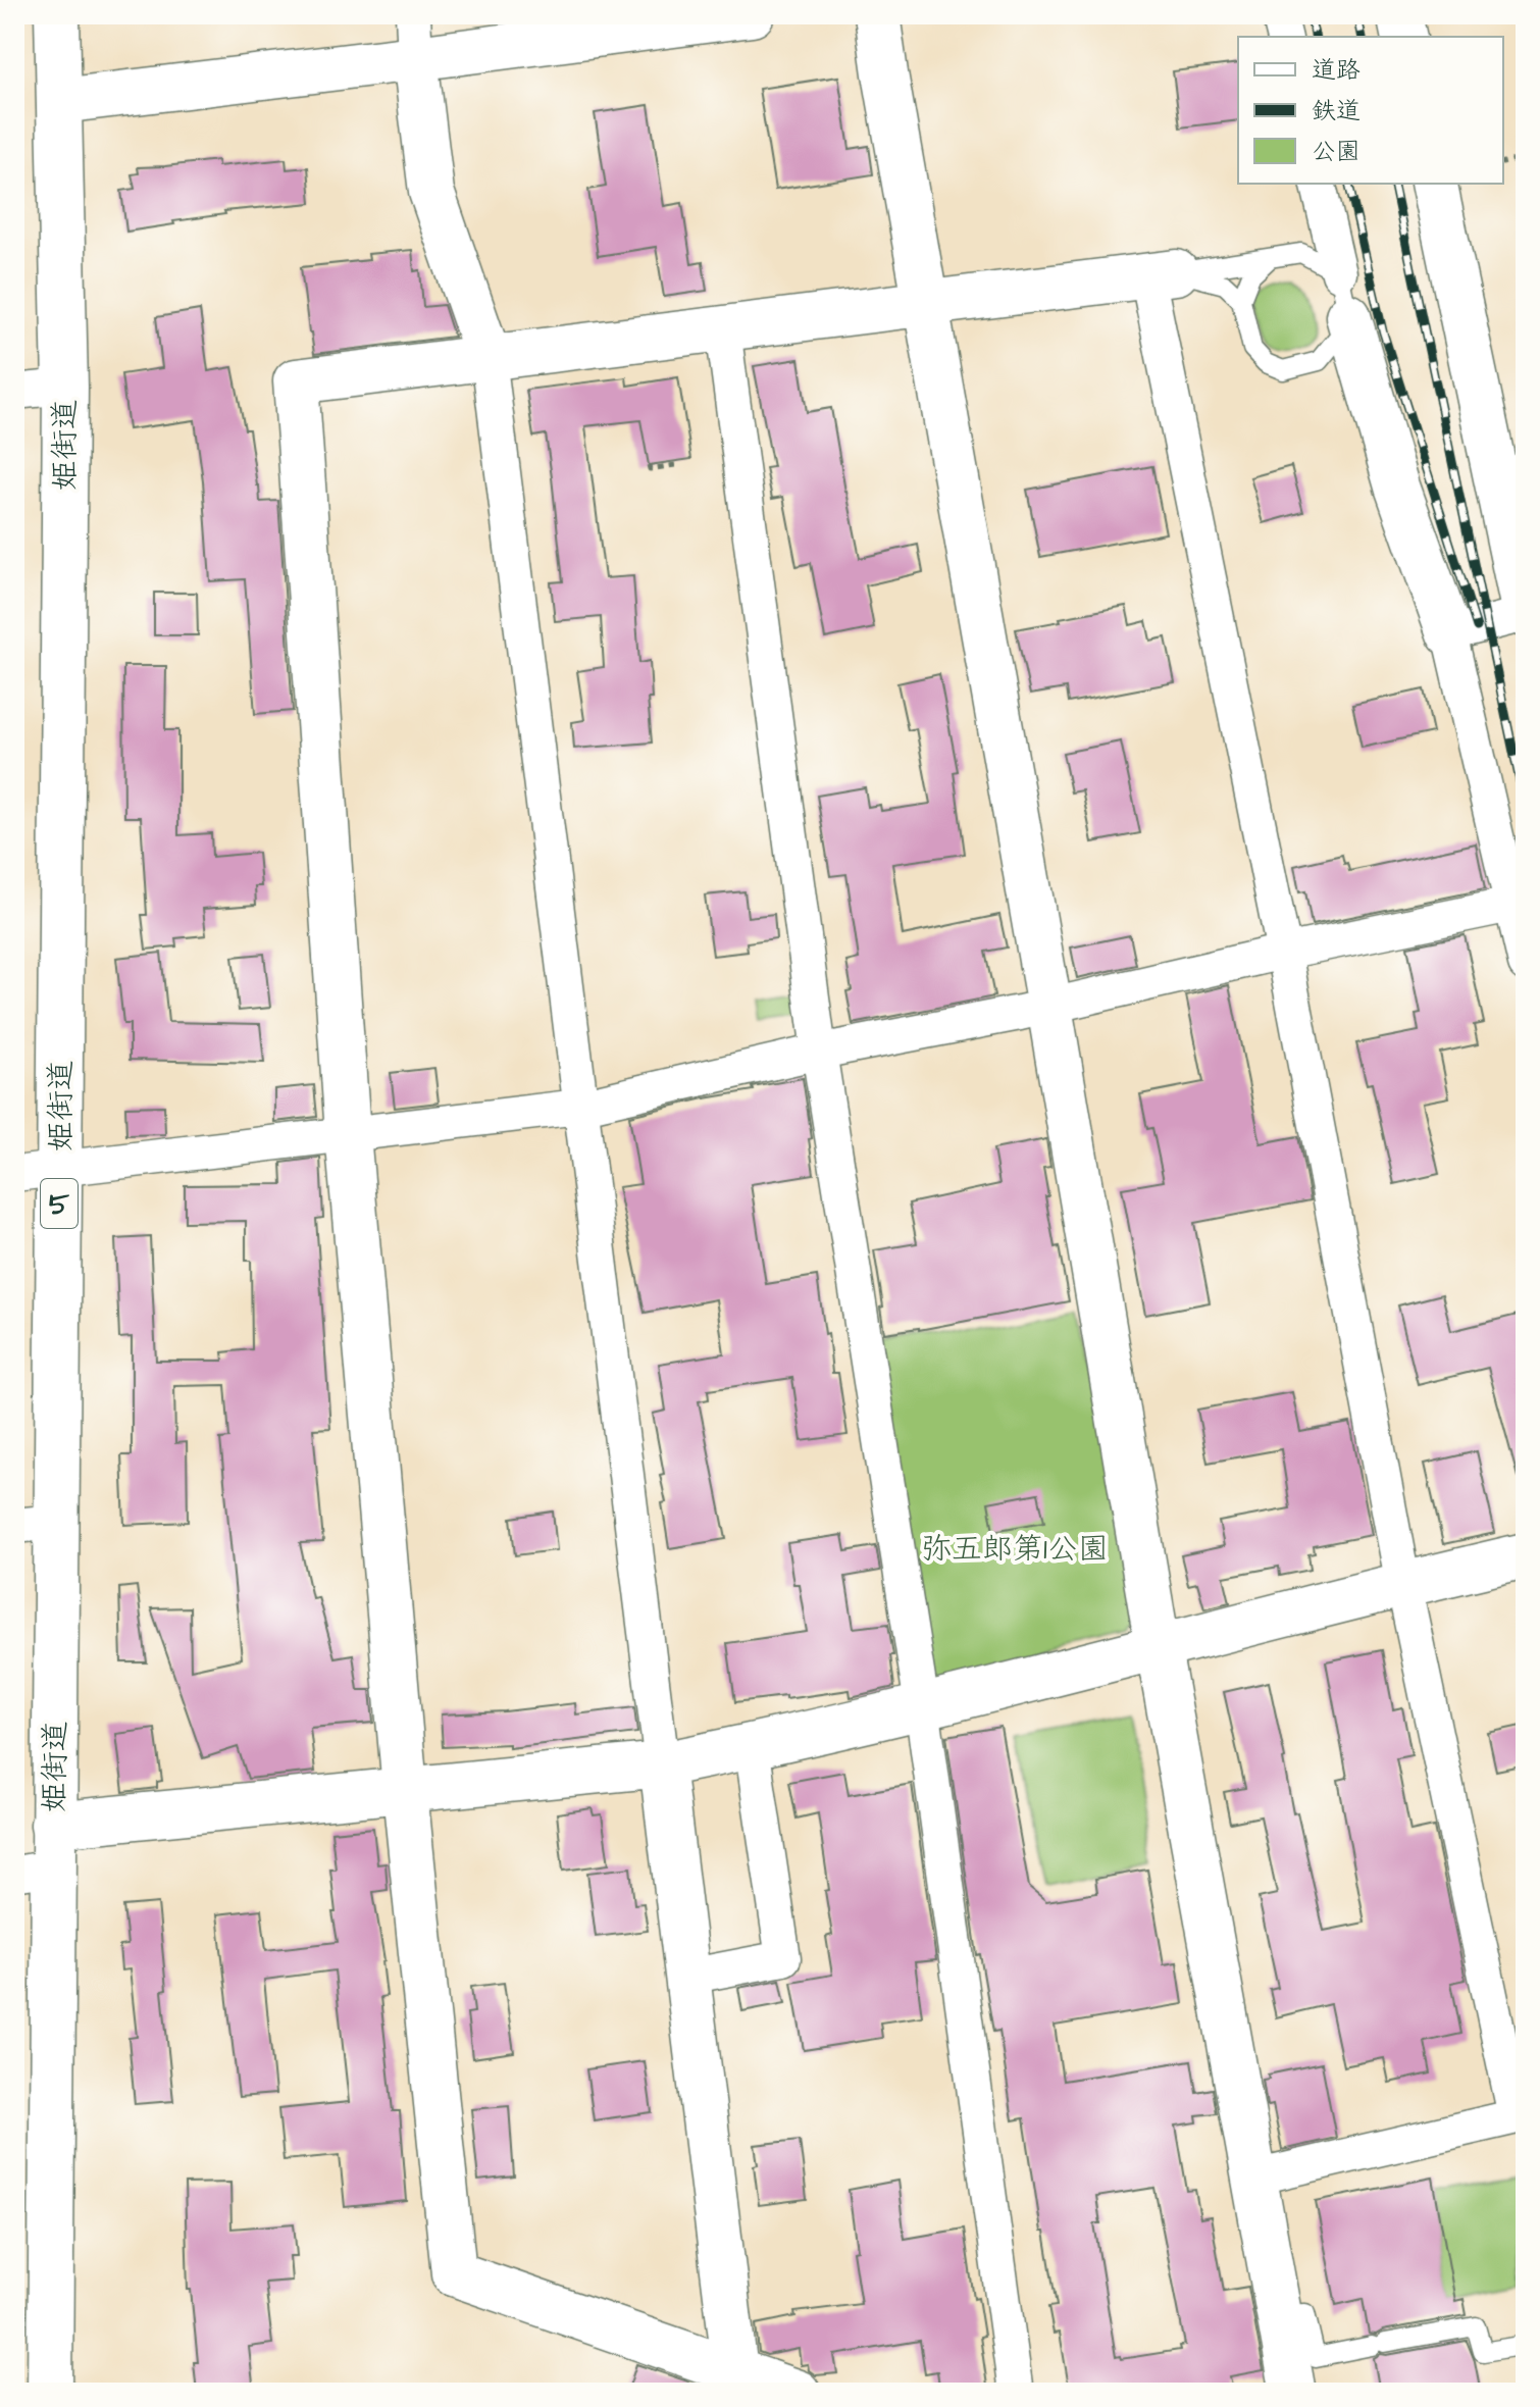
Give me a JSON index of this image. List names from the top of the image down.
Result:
{
  "streets": {
    "street": ["姫街道", "5"]
  },
  "parks": ["弥五郎第1公園"],
  "legend": ["道路", "鉄道", "公園"]
}
